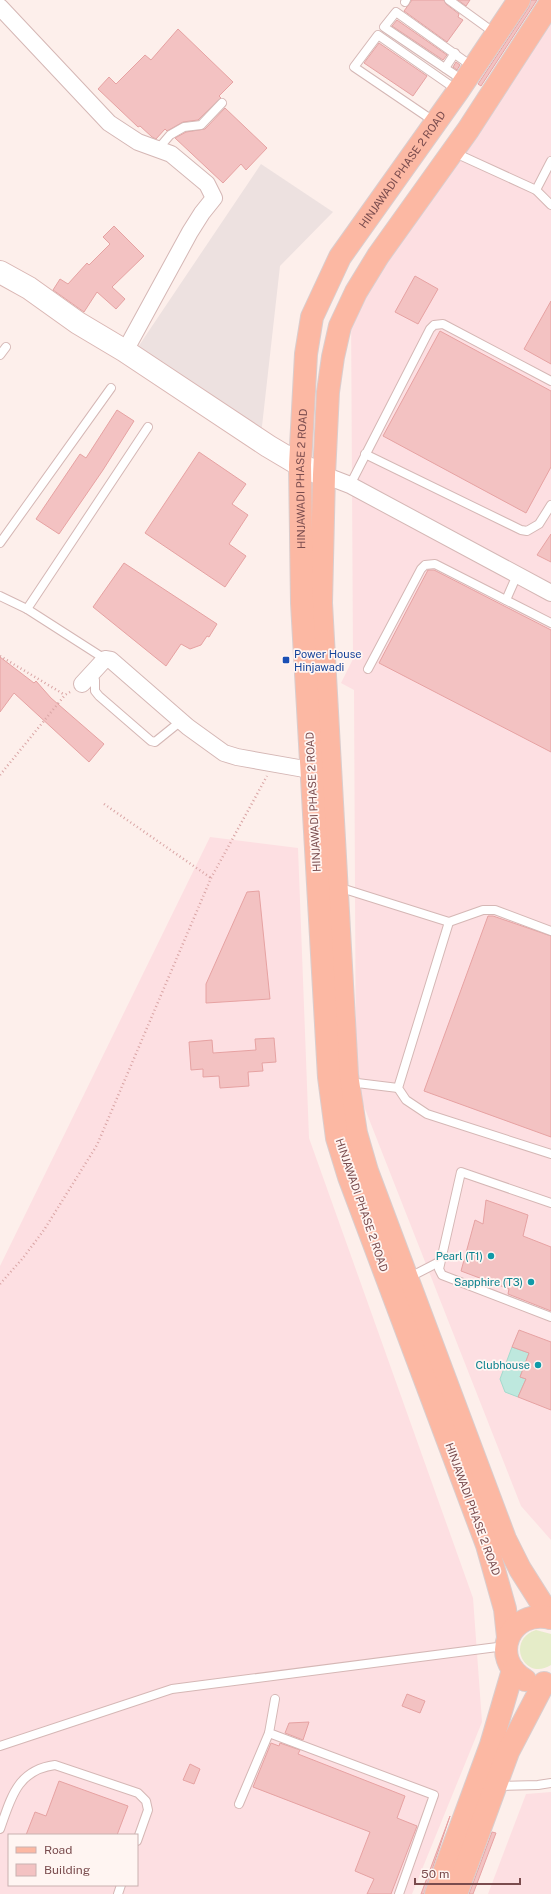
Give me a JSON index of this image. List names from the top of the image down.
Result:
{
  "streets": {
    "main road": ["HINJAWADI PHASE 2 ROAD"]
  },
  "places": {
    "transit": ["Power House Hinjawadi"],
    "other": ["Pearl (T1)", "Sapphire (T3)", "Clubhouse"]
  },
  "legend": ["Road", "Building"],
  "scale_bar": "50 m"
}
